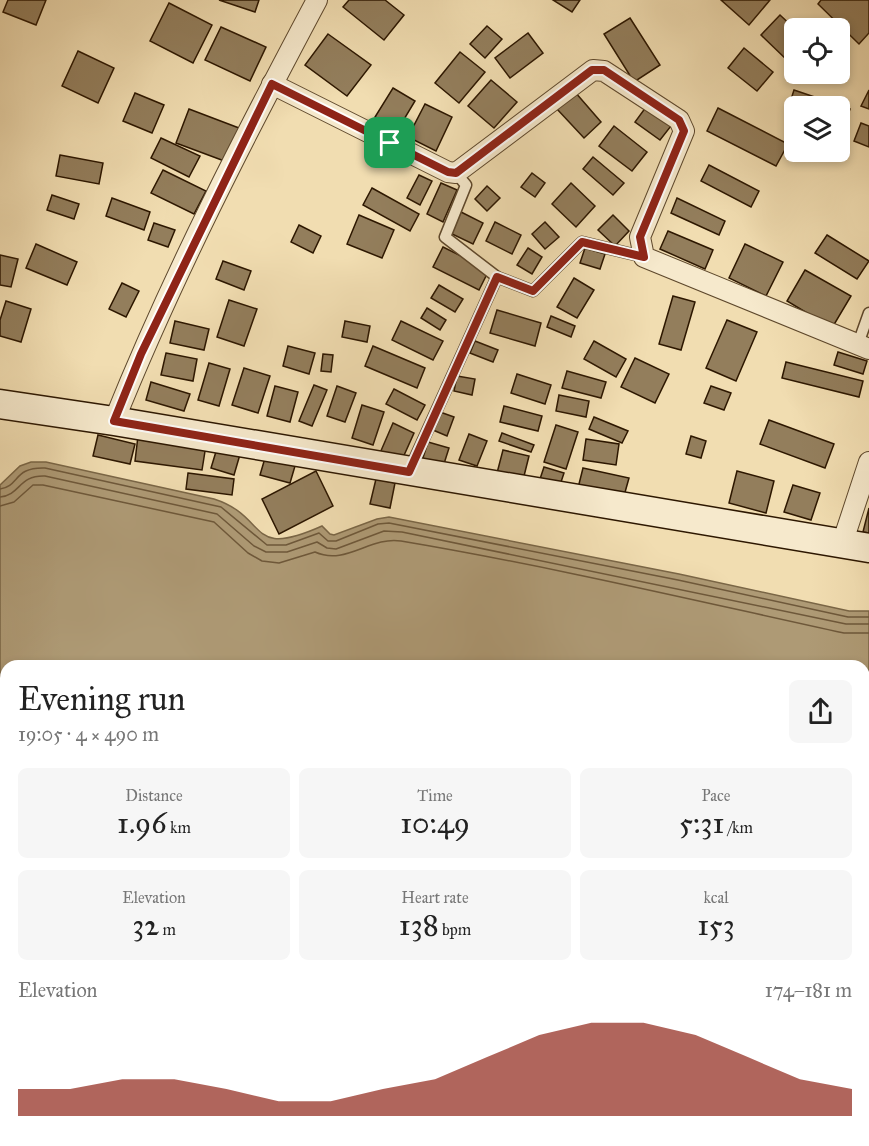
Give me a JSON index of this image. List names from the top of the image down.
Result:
{
  "page": {
    "heading": ["Evening run", "19:05 · 4 × 490 m"],
    "stats": [
      ["Distance", "1.96 km"],
      ["Time", "10:49"],
      ["Pace", "5:31 /km"],
      ["Elevation", "32 m"],
      ["Heart rate", "138 bpm"],
      ["kcal", "153"]
    ],
    "chart": ["Elevation", "174–181 m"]
  }
}
